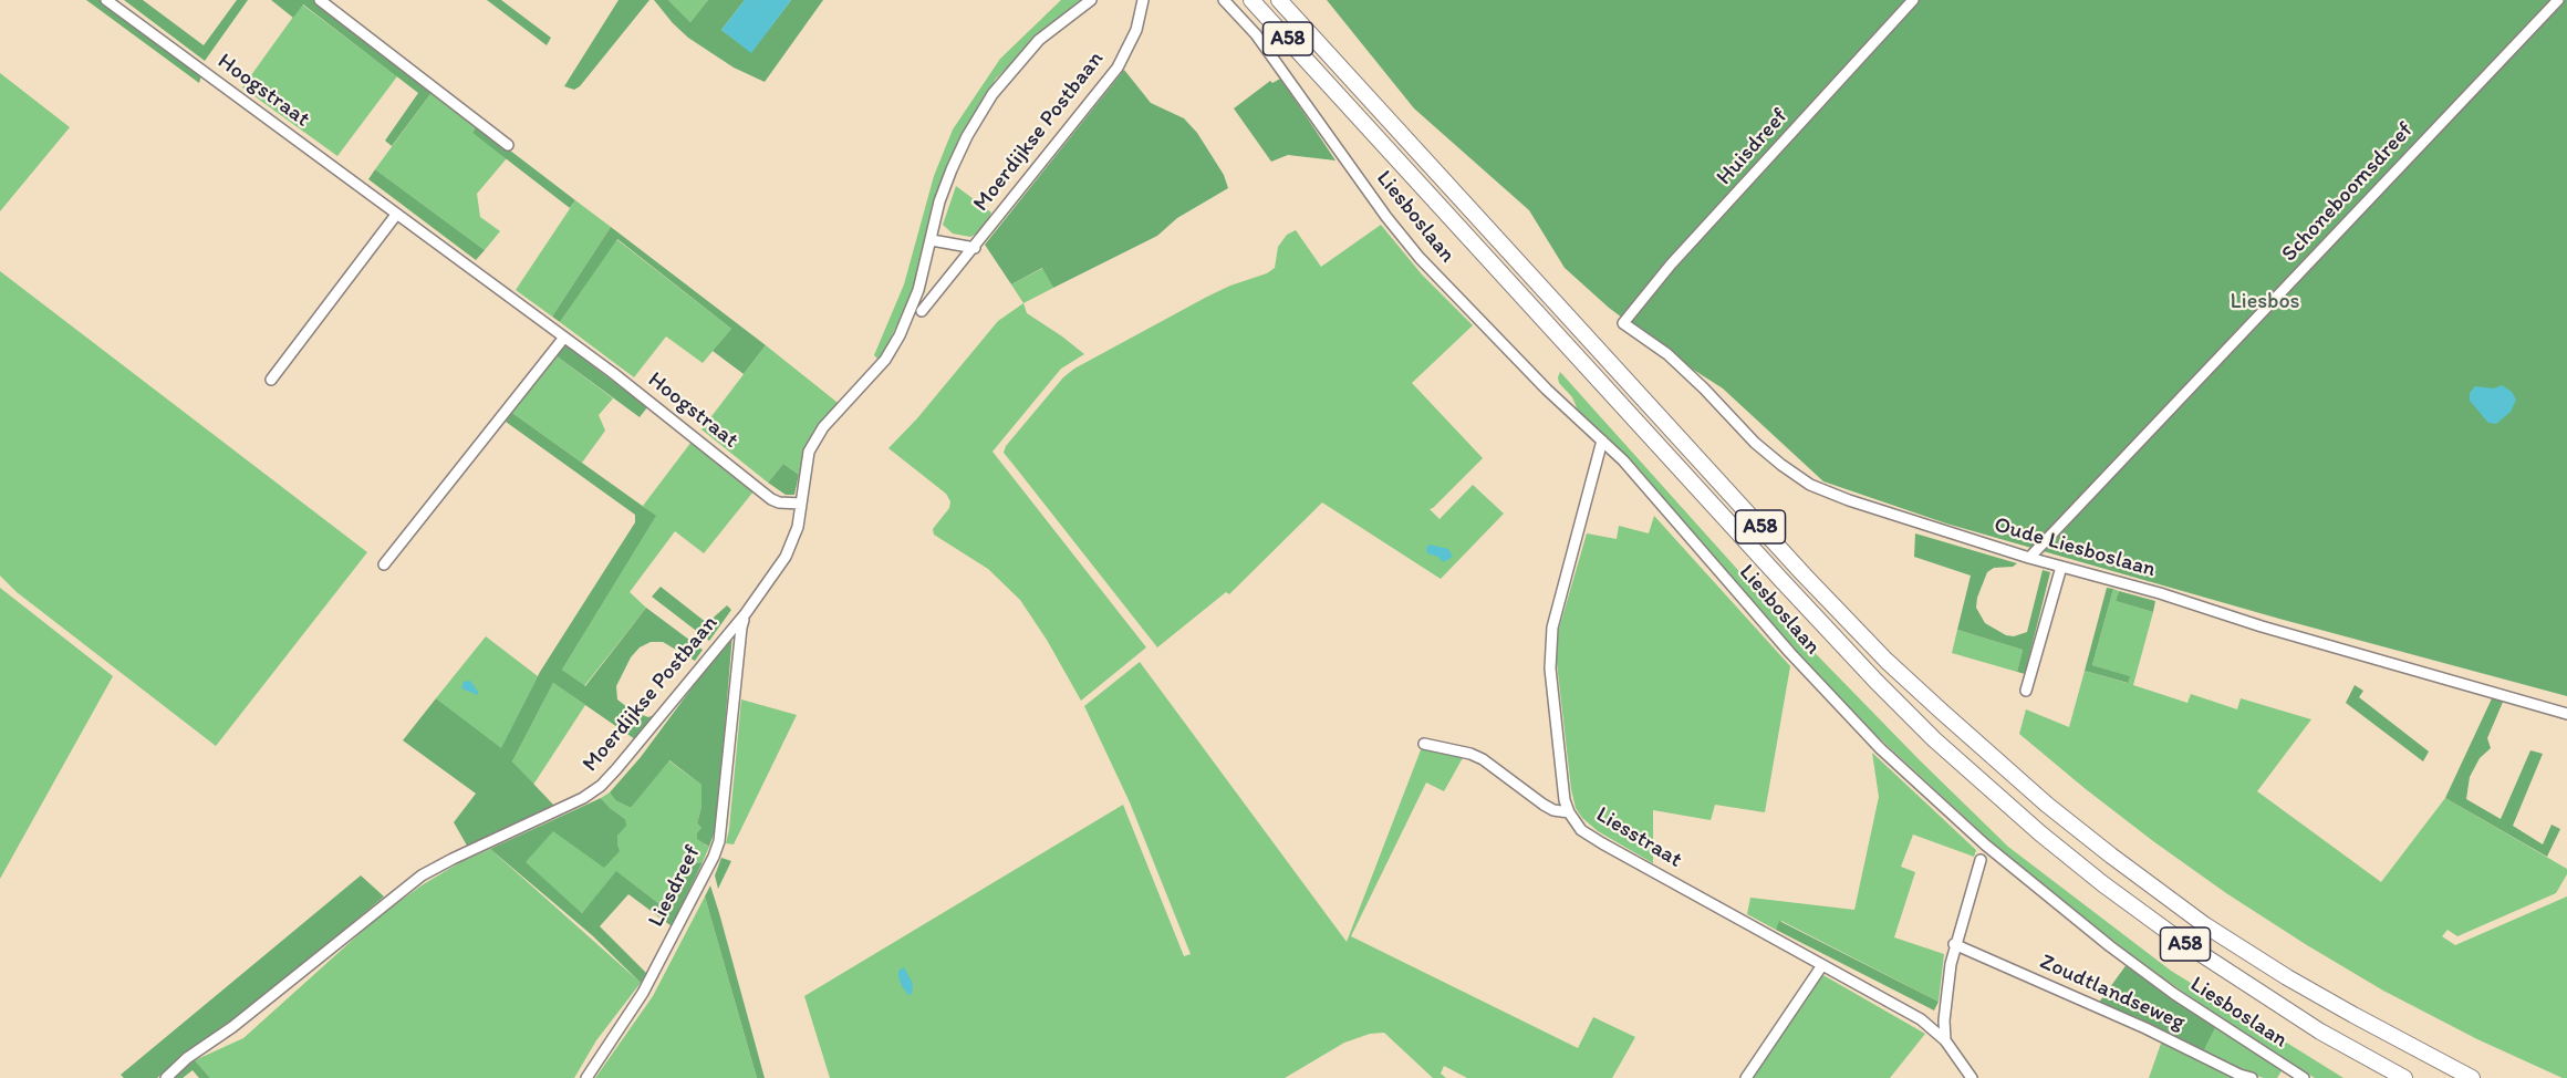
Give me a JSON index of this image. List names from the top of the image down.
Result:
{
  "streets": {
    "highway": ["A58"],
    "street": [
      "Hoogstraat",
      "Moerdijkse Postbaan",
      "Huisdreef",
      "Schoneboomsdreef",
      "Liesboslaan",
      "Oude Liesboslaan",
      "Liesstraat",
      "Liesdreef",
      "Zoudtlandseweg"
    ]
  },
  "crossings": [
    ["Hoogstraat", "Moerdijkse Postbaan"],
    ["Moerdijkse Postbaan", "Liesdreef"],
    ["Huisdreef", "Oude Liesboslaan"],
    ["Schoneboomsdreef", "Oude Liesboslaan"],
    ["Liesboslaan", "Liesstraat"]
  ],
  "parks": ["Liesbos"]
}
